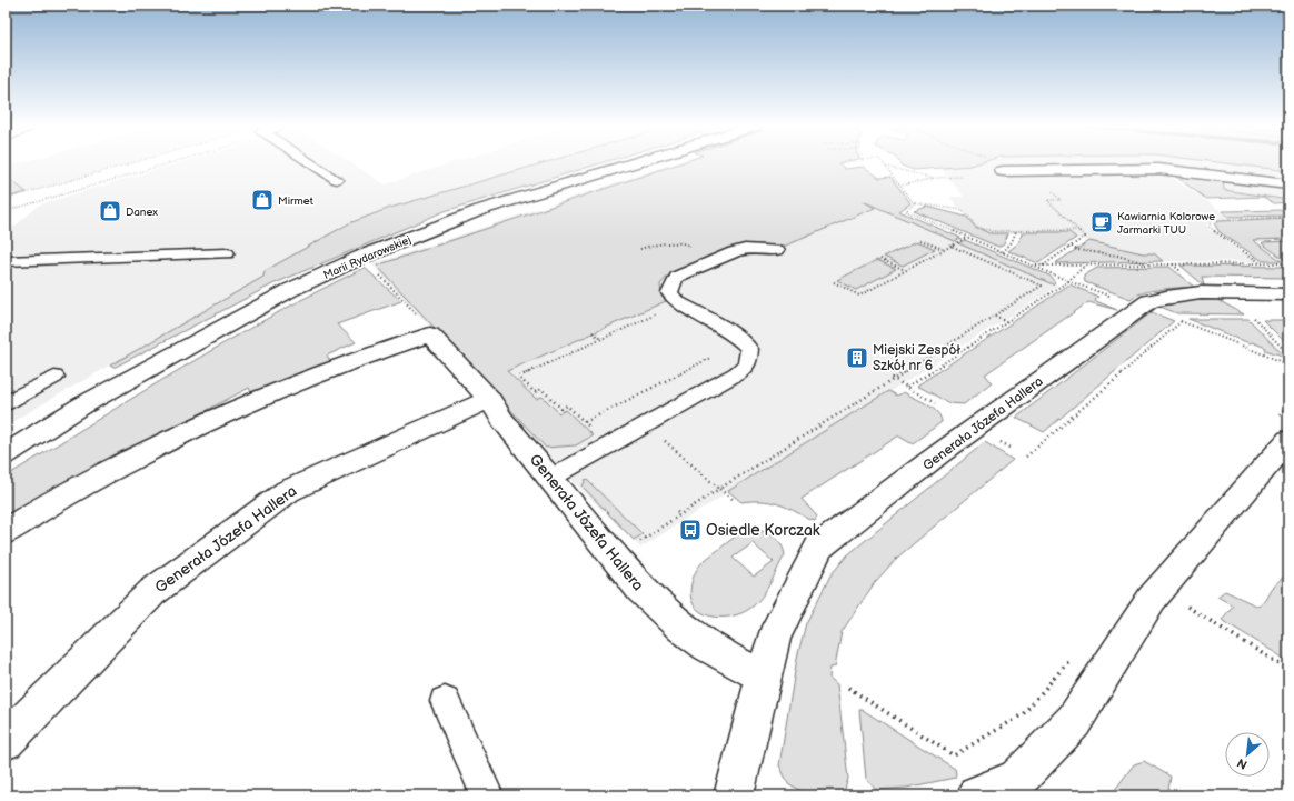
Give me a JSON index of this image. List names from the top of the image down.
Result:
{
  "streets": {
    "street": ["Marii Rydarowskiej", "Generała Józefa Hallera"]
  },
  "places": {
    "shop": ["Mirmet", "Danex"],
    "cafe": ["Kawiarnia Kolorowe Jarmarki TUU"],
    "building": ["Miejski Zespół Szkół nr 6"],
    "bus stop": ["Osiedle Korczak"]
  },
  "north": "bottom left"
}
